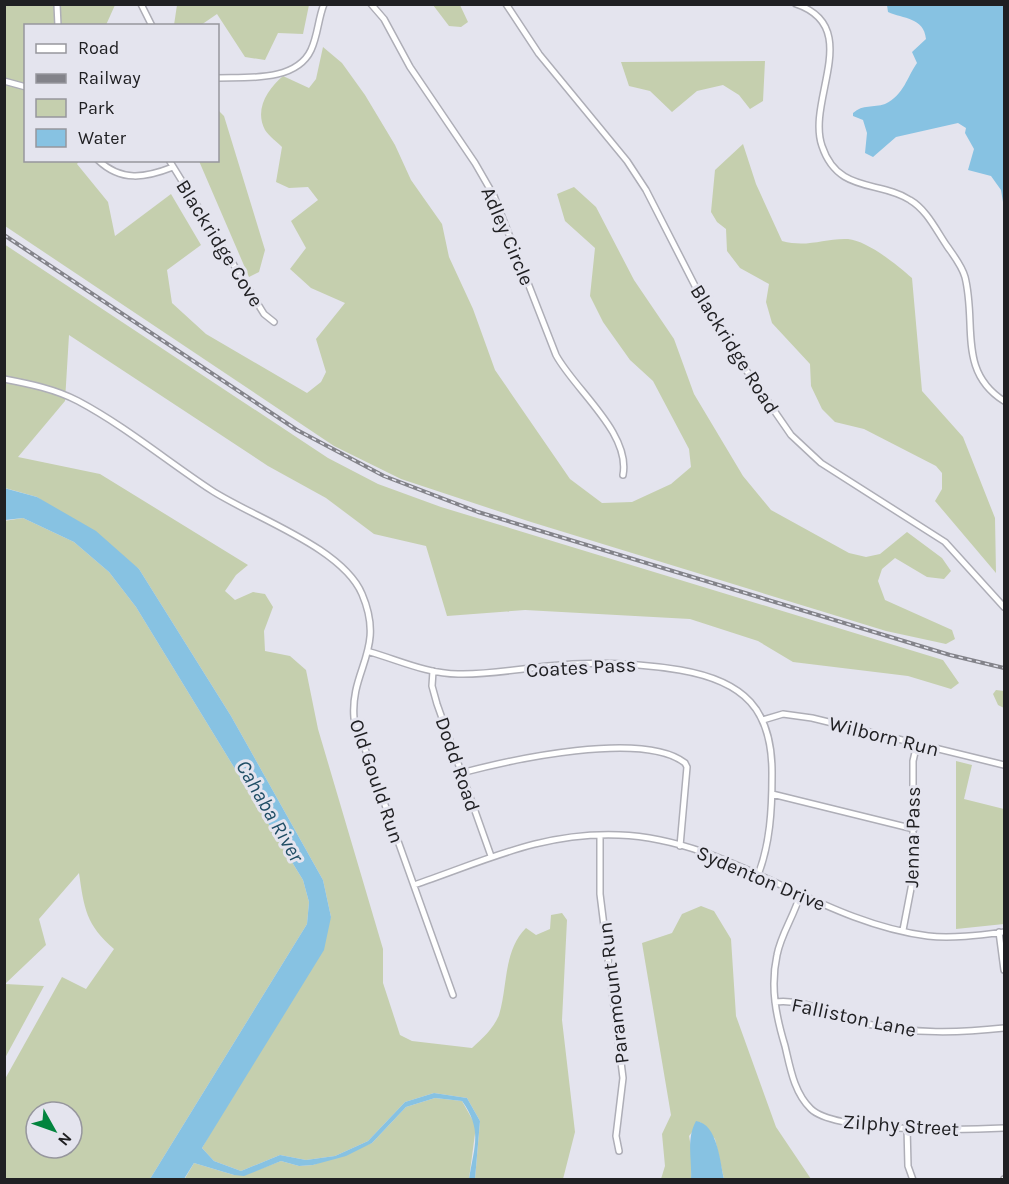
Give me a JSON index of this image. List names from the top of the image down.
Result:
{
  "streets": {
    "street": [
      "Adley Circle",
      "Blackridge Cove",
      "Blackridge Road",
      "Coates Pass",
      "Wilborn Run",
      "Dodd Road",
      "Old Gould Run",
      "Jenna Pass",
      "Sydenton Drive",
      "Paramount Run",
      "Falliston Lane",
      "Zilphy Street"
    ]
  },
  "crossings": [
    ["Coates Pass", "Wilborn Run"],
    ["Coates Pass", "Dodd Road"],
    ["Coates Pass", "Old Gould Run"],
    ["Coates Pass", "Sydenton Drive"],
    ["Wilborn Run", "Jenna Pass"],
    ["Dodd Road", "Sydenton Drive"],
    ["Old Gould Run", "Sydenton Drive"],
    ["Jenna Pass", "Sydenton Drive"],
    ["Sydenton Drive", "Paramount Run"],
    ["Sydenton Drive", "Zilphy Street"],
    ["Falliston Lane", "Zilphy Street"]
  ],
  "water": ["Cahaba River"],
  "legend": [
    "Road",
    "Railway",
    "Park",
    "Water"
  ],
  "north": "bottom right"
}
